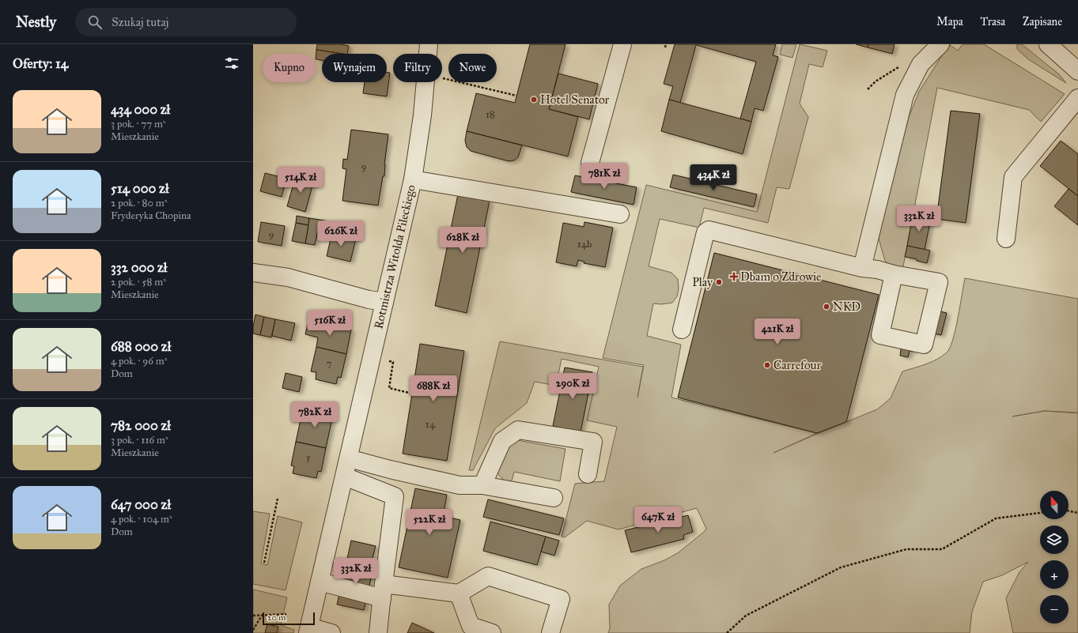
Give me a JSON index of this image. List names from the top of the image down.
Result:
{
  "streets": {
    "street": ["Rotmistrza Witolda Pileckiego"]
  },
  "places": {
    "other": [
      "Hotel Senator",
      "Play",
      "NKD",
      "Carrefour"
    ],
    "health": ["Dbam o Zdrowie"]
  },
  "house_numbers": [
    "18",
    "9",
    "9",
    "14b",
    "7",
    "14",
    "5"
  ],
  "scale_bar": "20 m",
  "north": "top",
  "page": {
    "header": "Nestly",
    "search": "Szukaj tutaj",
    "nav": ["Mapa", "Trasa", "Zapisane"],
    "heading": "Oferty: 14",
    "chip": [
      "Kupno",
      "Wynajem",
      "Filtry",
      "Nowe"
    ],
    "list": [
      {
        "name": "434 000 zł",
        "note": "3 pok. · 77 m² · Mieszkanie"
      },
      {
        "name": "514 000 zł",
        "note": "2 pok. · 80 m² · Fryderyka Chopina"
      },
      {
        "name": "332 000 zł",
        "note": "2 pok. · 58 m² · Mieszkanie"
      },
      {
        "name": "688 000 zł",
        "note": "4 pok. · 96 m² · Dom"
      },
      {
        "name": "782 000 zł",
        "note": "3 pok. · 116 m² · Mieszkanie"
      },
      {
        "name": "647 000 zł",
        "note": "4 pok. · 104 m² · Dom"
      }
    ],
    "price": [
      "781K zł",
      "434K zł",
      "514K zł",
      "332K zł",
      "626K zł",
      "628K zł",
      "516K zł",
      "421K zł",
      "290K zł",
      "688K zł",
      "782K zł",
      "647K zł",
      "522K zł",
      "332K zł"
    ],
    "map_buttons": ["+", "−"],
    "scale": "20 m"
  }
}
